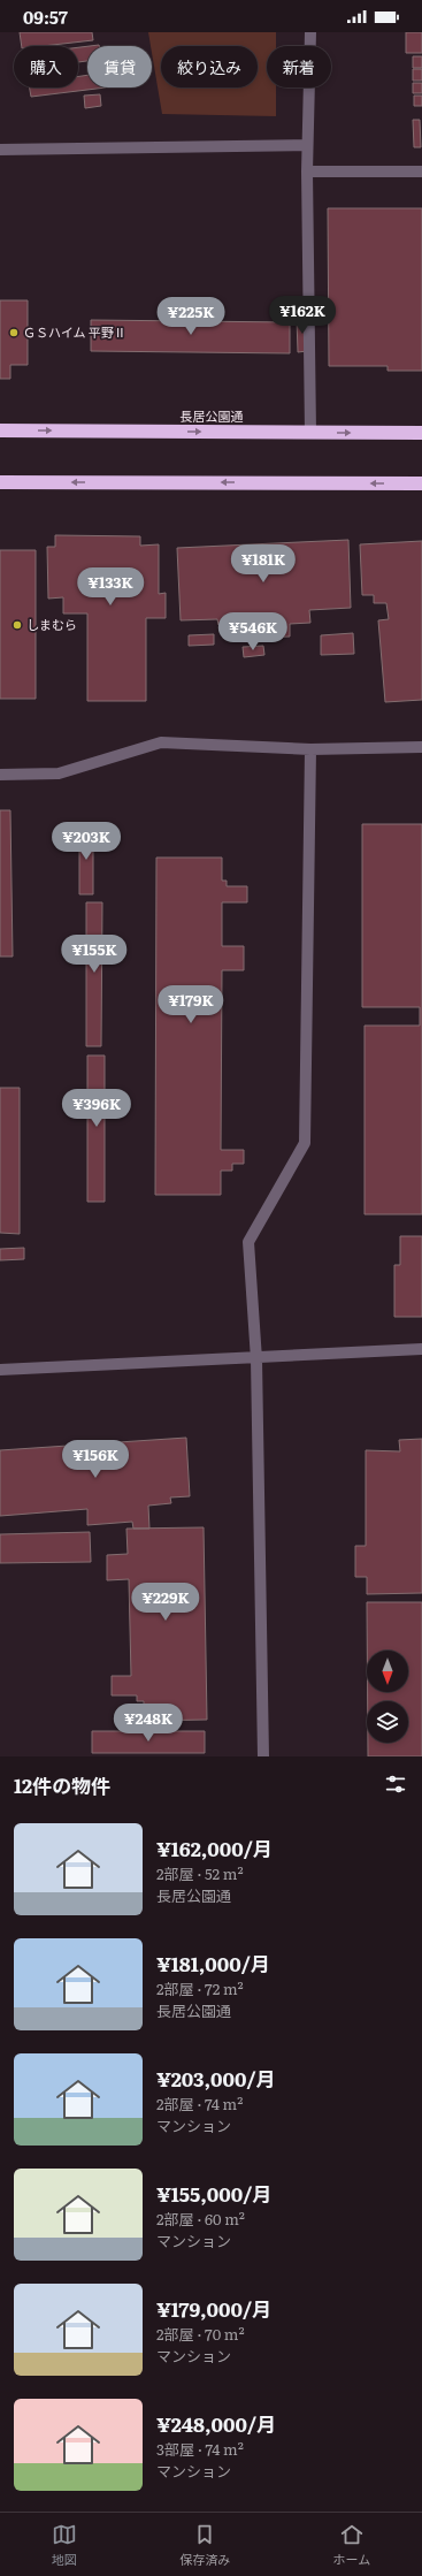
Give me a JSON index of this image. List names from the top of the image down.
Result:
{
  "streets": {
    "highway": ["長居公園通"]
  },
  "places": ["ＧＳハイム 平野Ⅱ", "しまむら"],
  "north": "bottom",
  "page": {
    "status": "09:57",
    "chip": [
      "購入",
      "賃貸",
      "絞り込み",
      "新着"
    ],
    "price": [
      "¥162K",
      "¥225K",
      "¥181K",
      "¥133K",
      "¥546K",
      "¥203K",
      "¥155K",
      "¥179K",
      "¥396K",
      "¥156K",
      "¥229K",
      "¥248K"
    ],
    "heading": "12件の物件",
    "list": [
      {
        "name": "¥162,000/月",
        "note": "2部屋 · 52 m² · 長居公園通"
      },
      {
        "name": "¥181,000/月",
        "note": "2部屋 · 72 m² · 長居公園通"
      },
      {
        "name": "¥203,000/月",
        "note": "2部屋 · 74 m² · マンション"
      },
      {
        "name": "¥155,000/月",
        "note": "2部屋 · 60 m² · マンション"
      },
      {
        "name": "¥179,000/月",
        "note": "2部屋 · 70 m² · マンション"
      },
      {
        "name": "¥248,000/月",
        "note": "3部屋 · 74 m² · マンション"
      }
    ],
    "tabs": ["地図", "保存済み", "ホーム"]
  }
}
